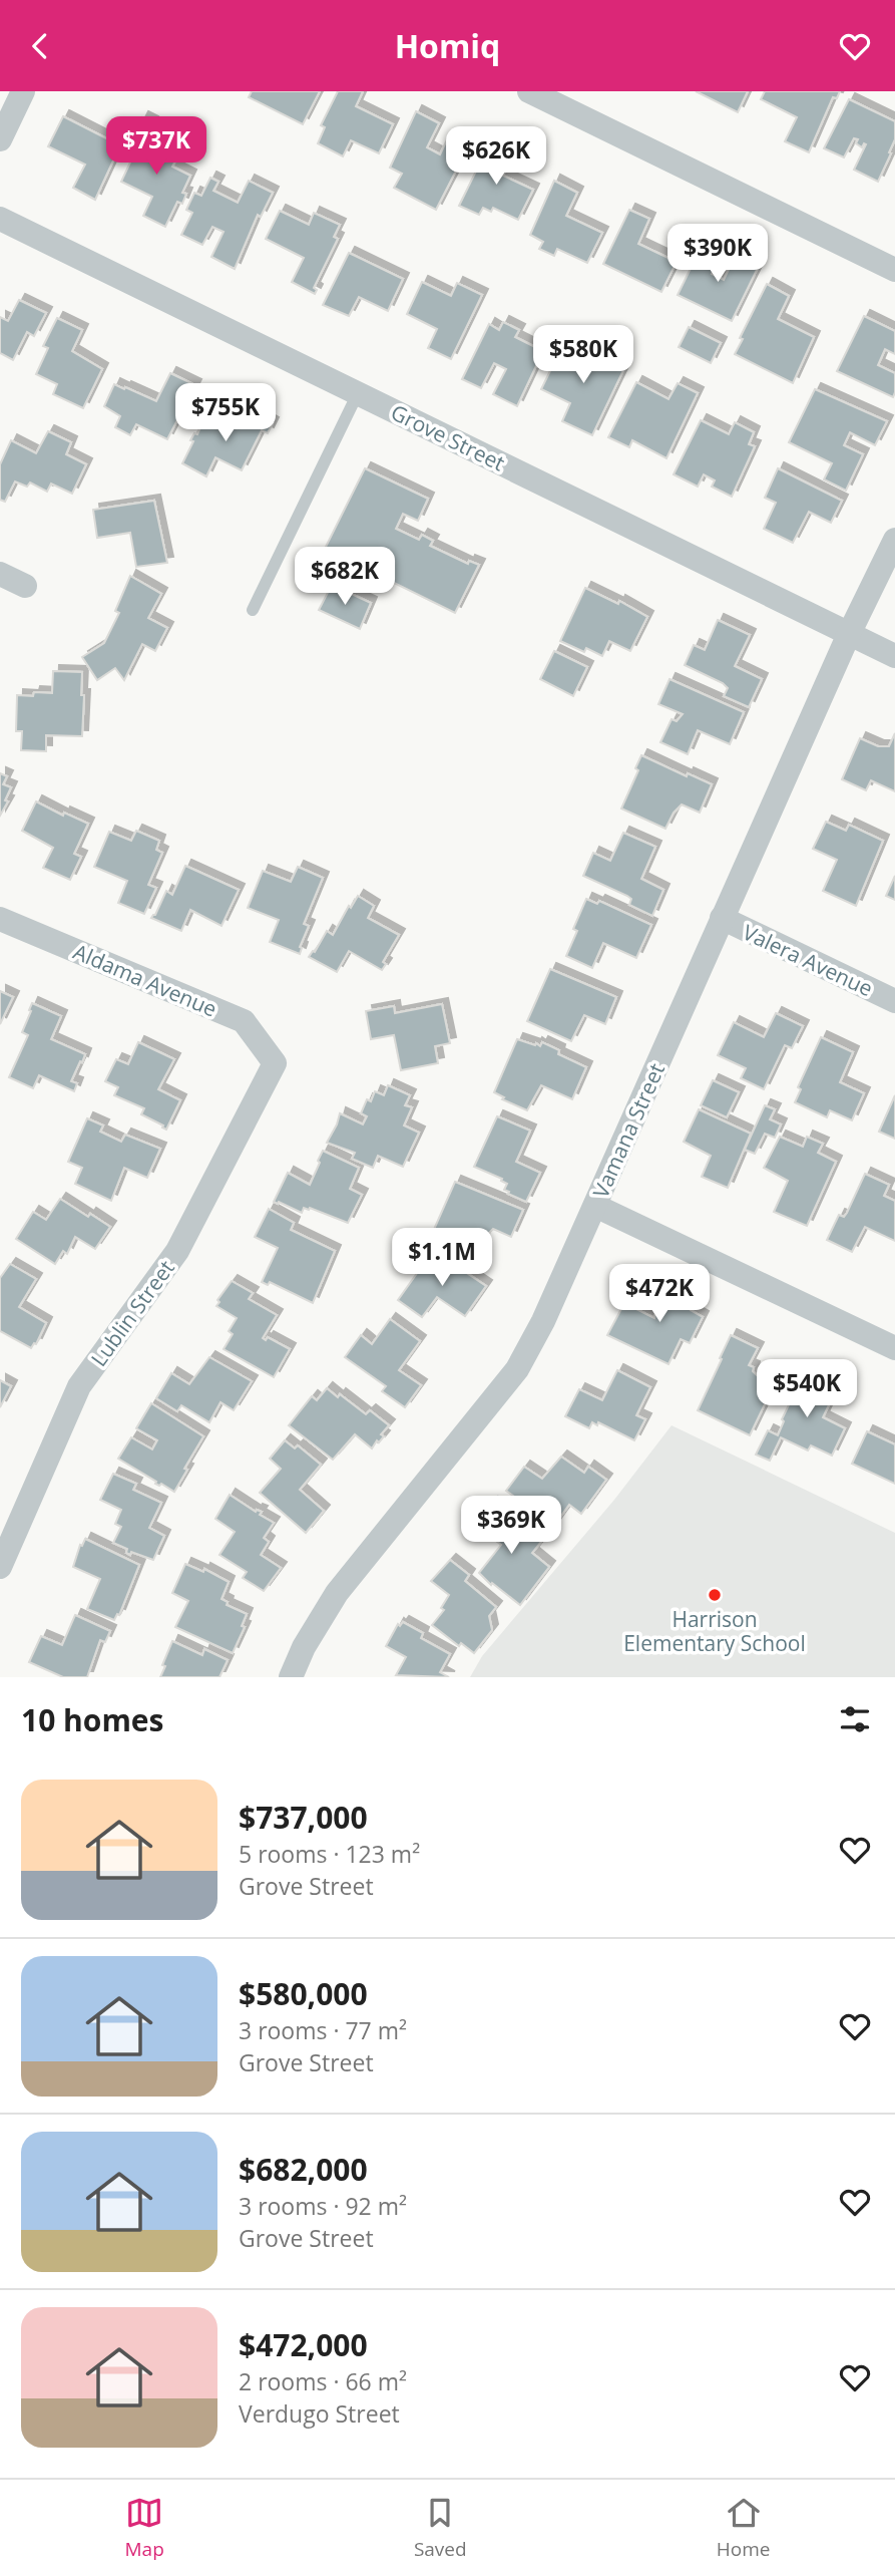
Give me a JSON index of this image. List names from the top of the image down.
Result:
{
  "streets": {
    "street": [
      "Grove Street",
      "Valera Avenue",
      "Aldama Avenue",
      "Vamana Street",
      "Lublin Street"
    ]
  },
  "crossings": [
    ["Grove Street", "Vamana Street"],
    ["Valera Avenue", "Vamana Street"],
    ["Aldama Avenue", "Lublin Street"]
  ],
  "places": ["Harrison Elementary School"],
  "page": {
    "header": "Homiq",
    "price": [
      "$737K",
      "$626K",
      "$390K",
      "$580K",
      "$755K",
      "$682K",
      "$1.1M",
      "$472K",
      "$540K",
      "$369K"
    ],
    "heading": "10 homes",
    "list": [
      {
        "name": "$737,000",
        "note": "5 rooms · 123 m² · Grove Street"
      },
      {
        "name": "$580,000",
        "note": "3 rooms · 77 m² · Grove Street"
      },
      {
        "name": "$682,000",
        "note": "3 rooms · 92 m² · Grove Street"
      },
      {
        "name": "$472,000",
        "note": "2 rooms · 66 m² · Verdugo Street"
      }
    ],
    "tabs": ["Map", "Saved", "Home"]
  }
}
